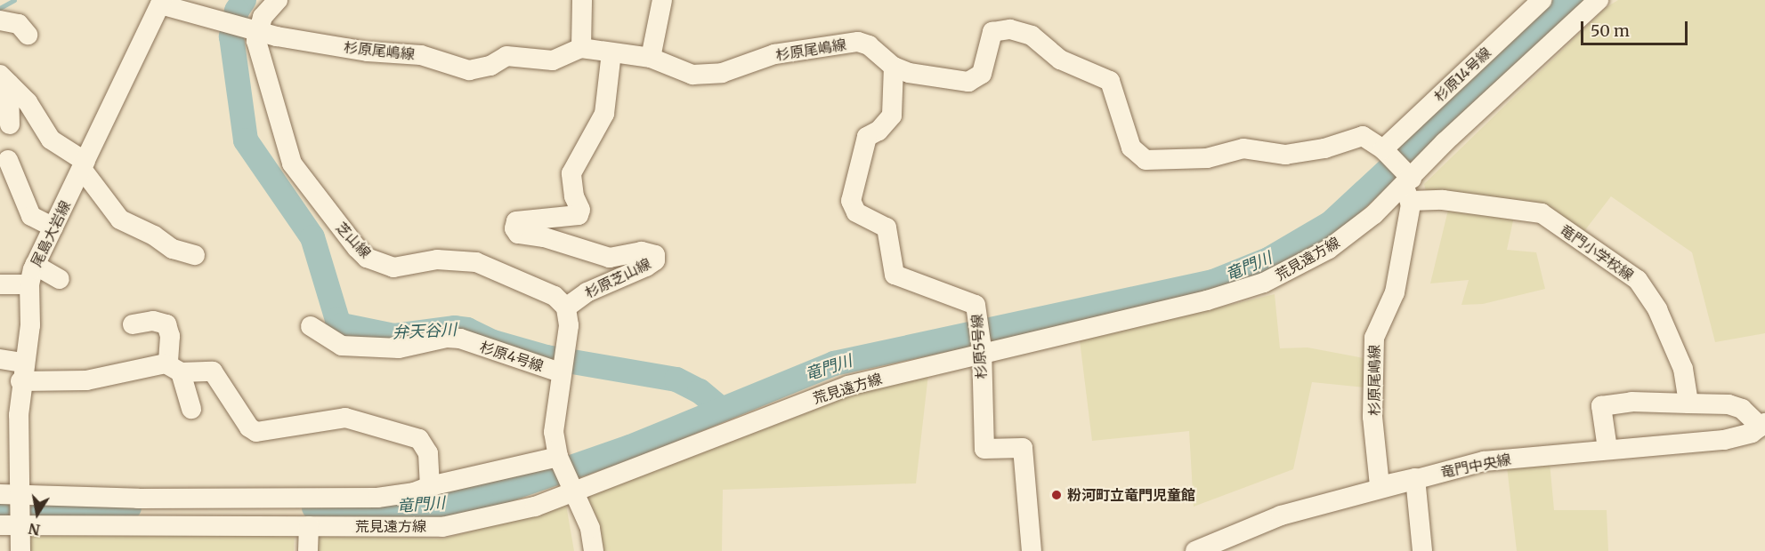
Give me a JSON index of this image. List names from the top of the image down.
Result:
{
  "streets": {
    "street": [
      "杉原尾嶋線",
      "杉原14号線",
      "尾島大岩線",
      "芝山線",
      "竜門小学校線",
      "荒見遠方線",
      "杉原芝山線",
      "杉原5号線",
      "杉原4号線",
      "竜門中央線"
    ]
  },
  "crossings": [
    ["杉原尾嶋線", "杉原14号線"],
    ["杉原尾嶋線", "尾島大岩線"],
    ["杉原尾嶋線", "芝山線"],
    ["杉原尾嶋線", "竜門小学校線"],
    ["杉原尾嶋線", "荒見遠方線"],
    ["杉原尾嶋線", "杉原芝山線"],
    ["杉原尾嶋線", "杉原5号線"],
    ["杉原尾嶋線", "竜門中央線"],
    ["尾島大岩線", "荒見遠方線"],
    ["芝山線", "杉原芝山線"],
    ["竜門小学校線", "荒見遠方線"],
    ["荒見遠方線", "杉原5号線"]
  ],
  "water": ["竜門川", "弁天谷川"],
  "places": ["粉河町立竜門児童館"],
  "scale_bar": "50 m",
  "north": "bottom"
}
